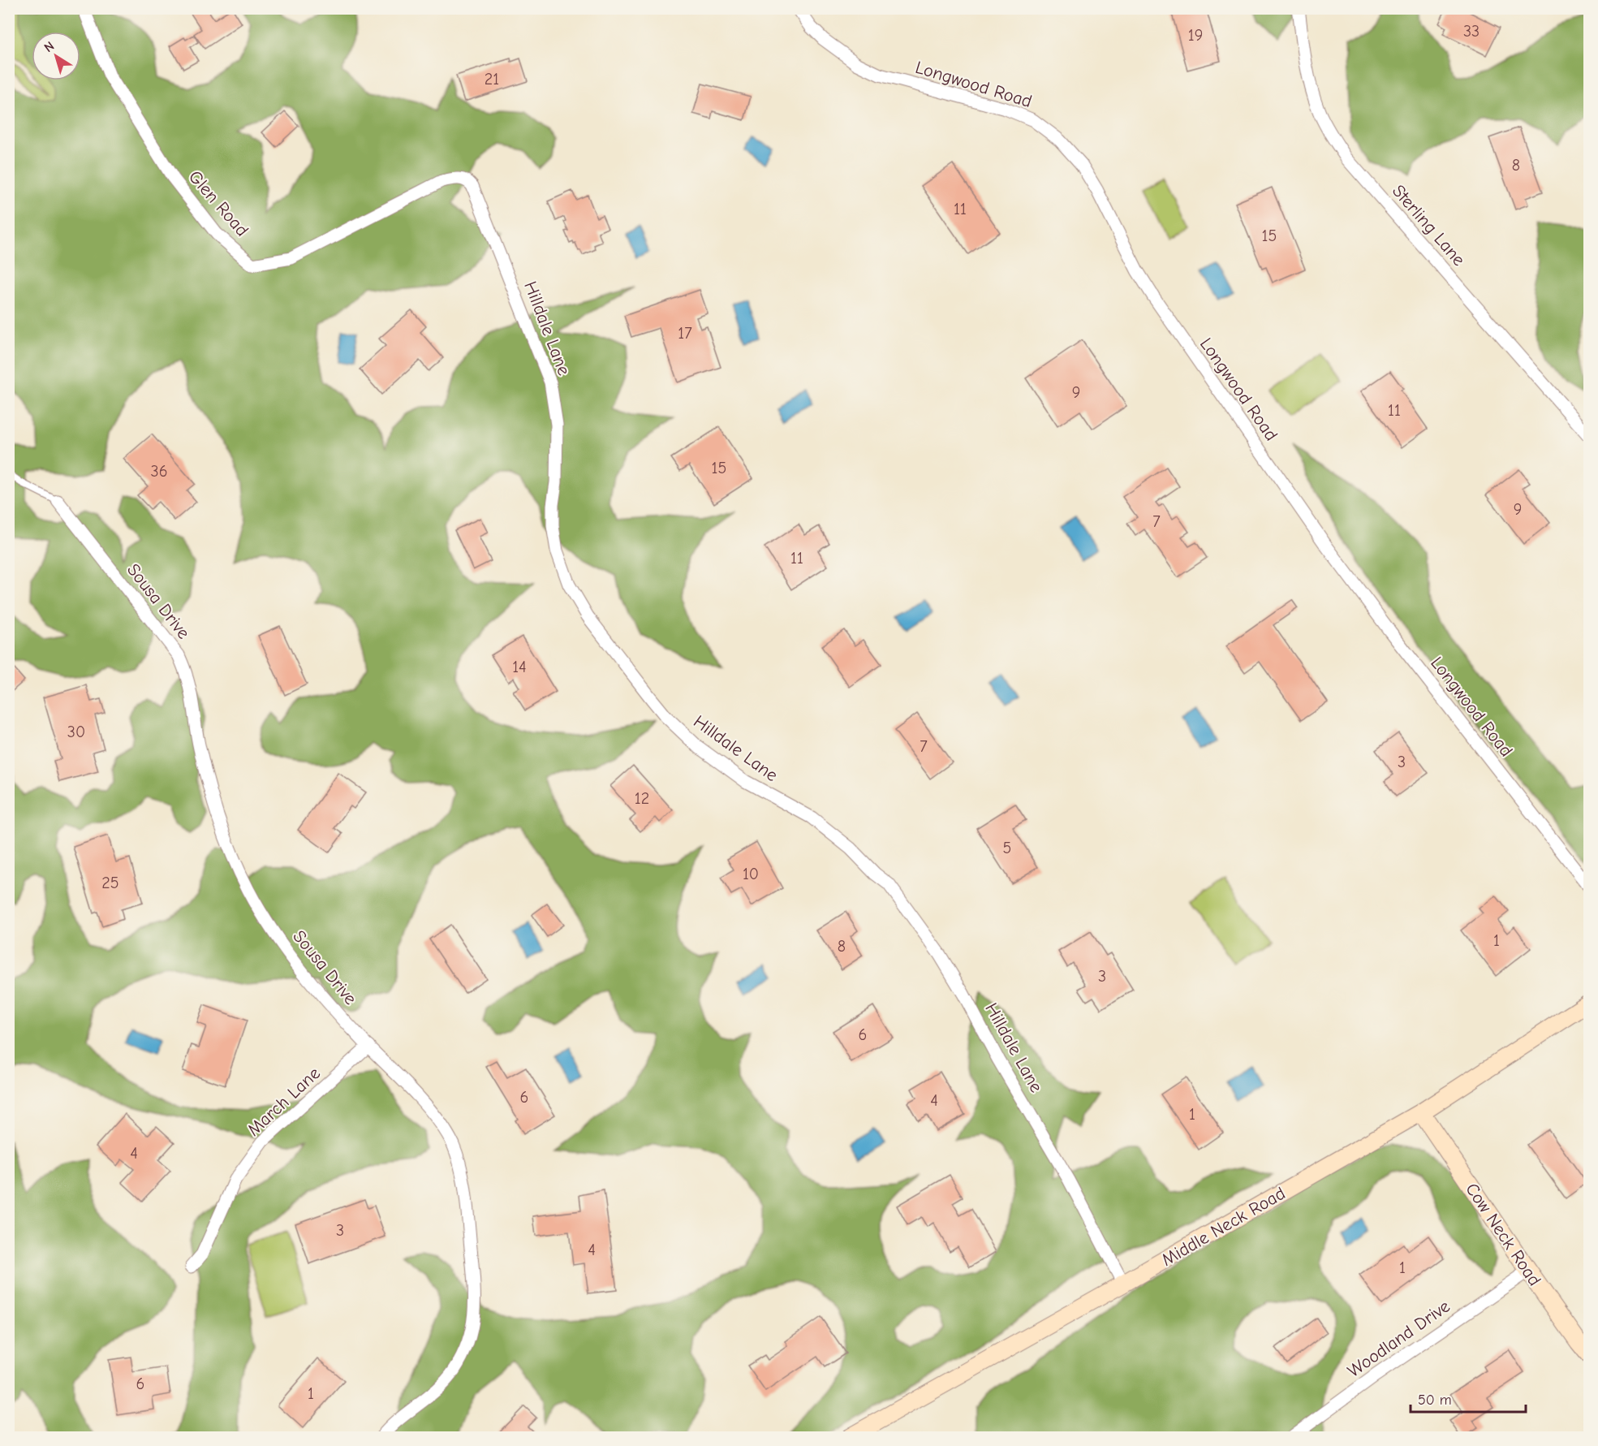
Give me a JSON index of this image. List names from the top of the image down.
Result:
{
  "streets": {
    "main road": ["Middle Neck Road", "Cow Neck Road"],
    "street": [
      "Longwood Road",
      "Glen Road",
      "Sterling Lane",
      "Hilldale Lane",
      "Sousa Drive",
      "March Lane",
      "Woodland Drive"
    ]
  },
  "crossings": [
    ["Glen Road", "Hilldale Lane"],
    ["Hilldale Lane", "Middle Neck Road"],
    ["Sousa Drive", "March Lane"],
    ["Middle Neck Road", "Cow Neck Road"],
    ["Cow Neck Road", "Woodland Drive"]
  ],
  "house_numbers": [
    "33",
    "19",
    "21",
    "8",
    "11",
    "15",
    "17",
    "9",
    "11",
    "15",
    "36",
    "9",
    "7",
    "11",
    "14",
    "30",
    "7",
    "3",
    "12",
    "5",
    "10",
    "25",
    "1",
    "8",
    "3",
    "6",
    "6",
    "4",
    "1",
    "4",
    "3",
    "4",
    "1",
    "6",
    "1"
  ],
  "scale_bar": "50 m",
  "north": "top left"
}
